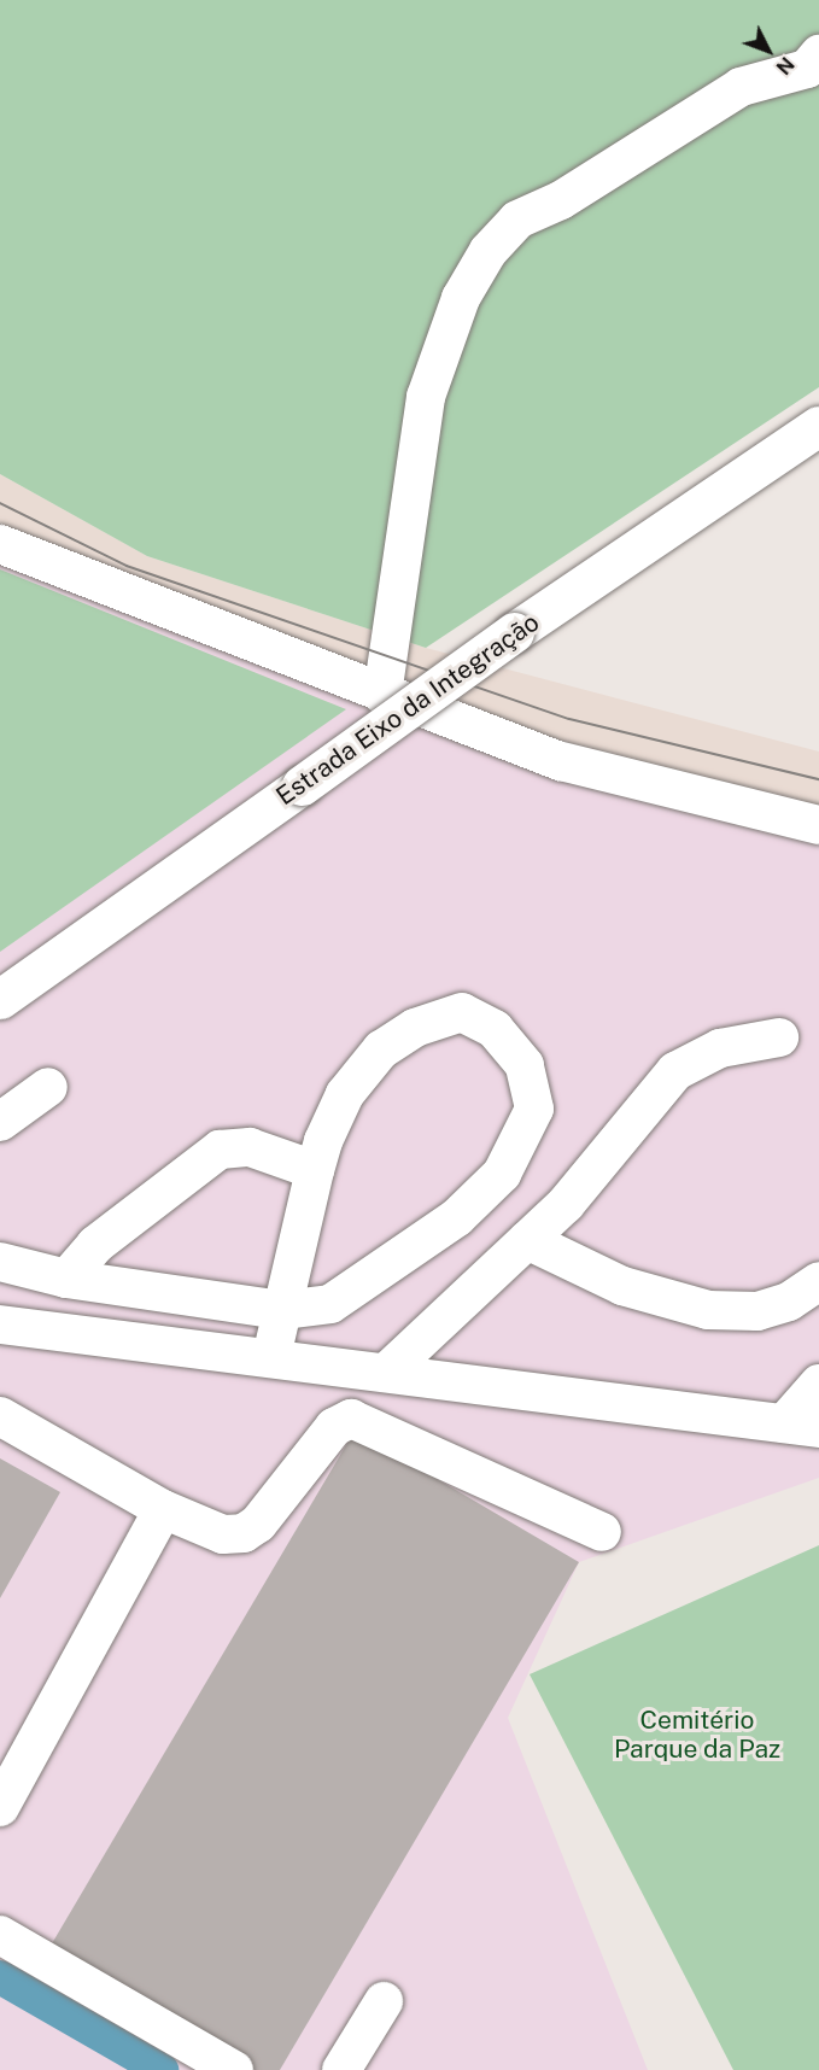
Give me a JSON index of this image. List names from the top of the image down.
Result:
{
  "streets": {
    "main road": ["Estrada Eixo da Integração"]
  },
  "parks": ["Cemitério Parque da Paz"],
  "north": "bottom right"
}
